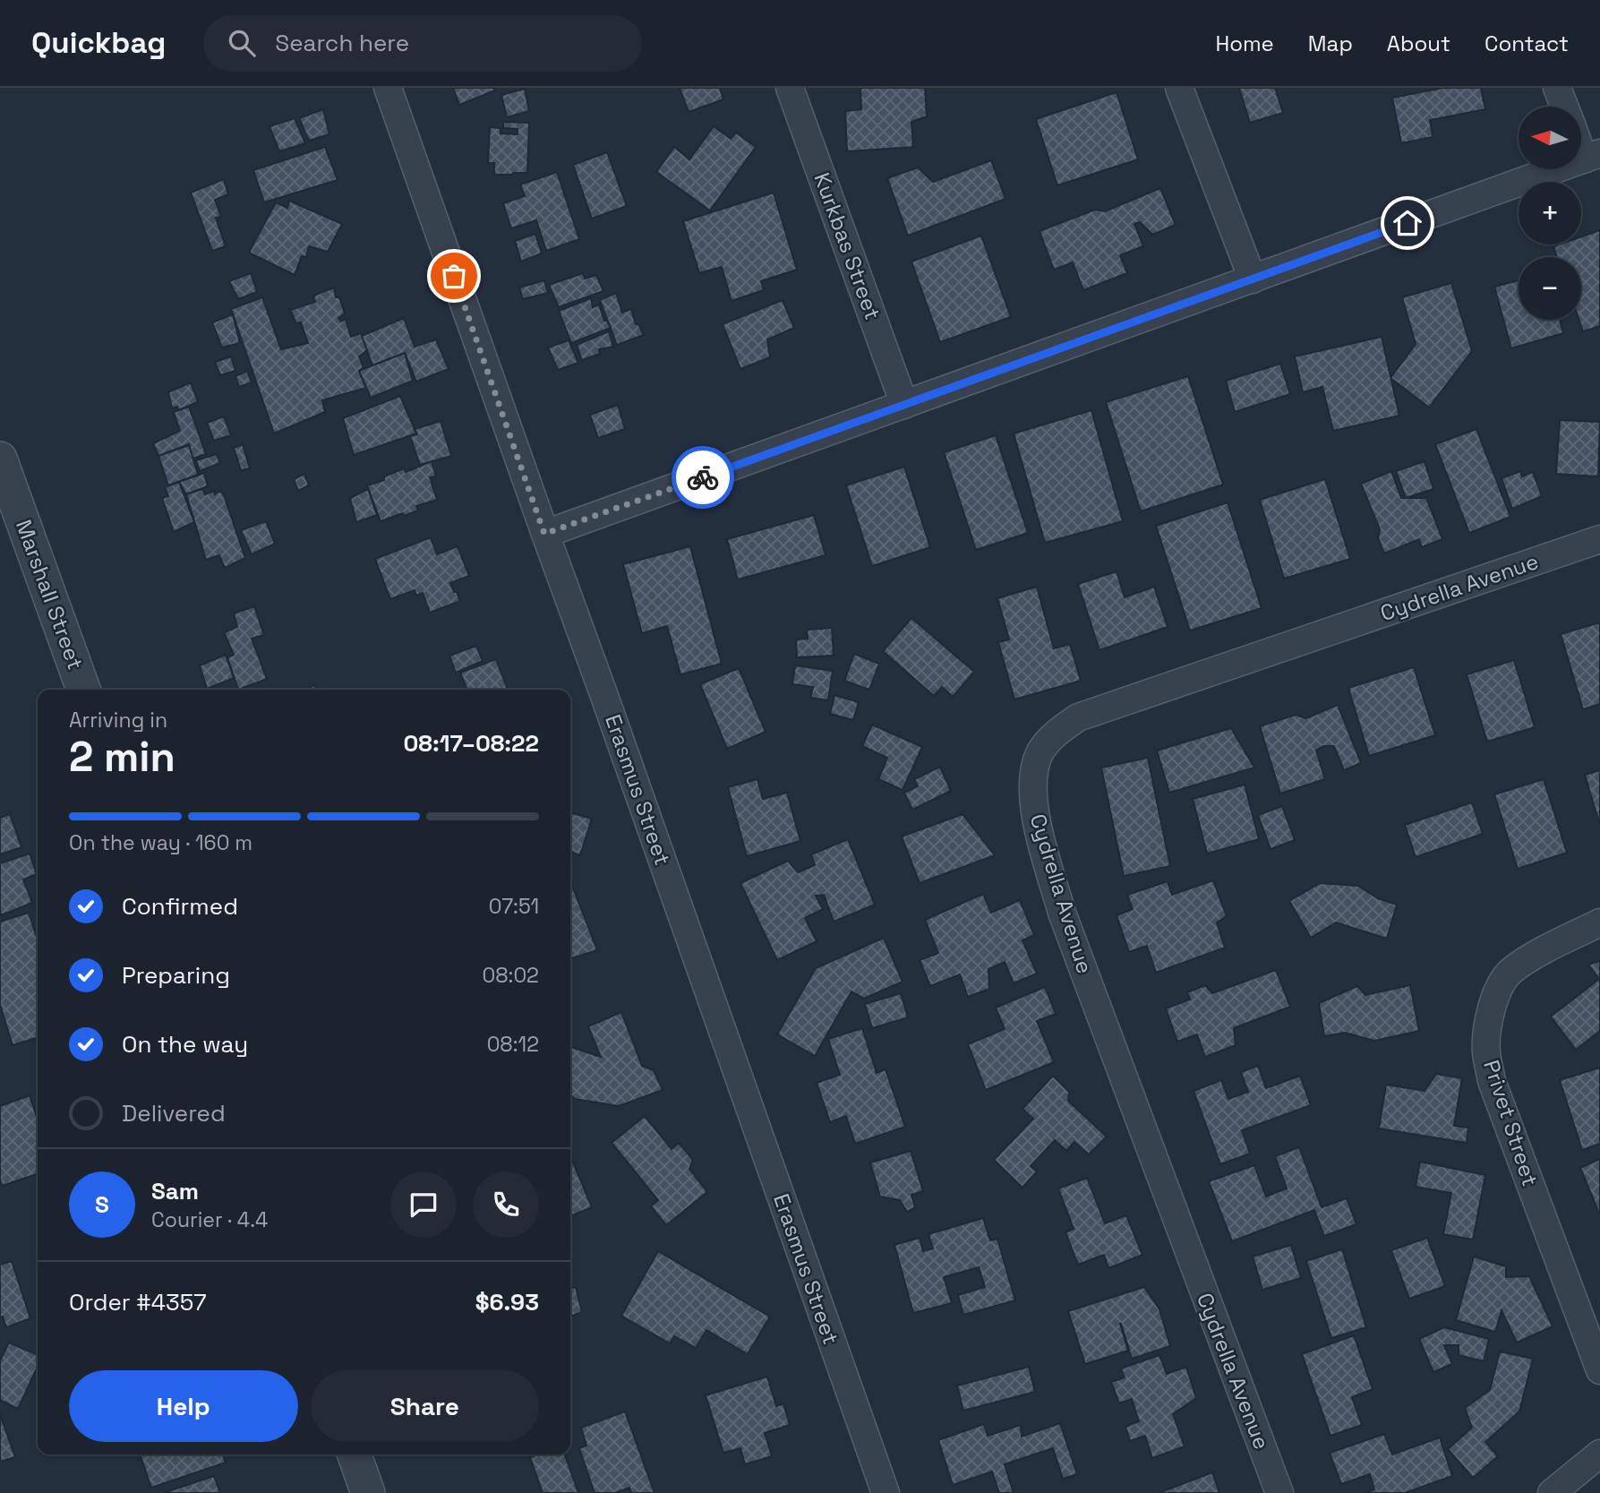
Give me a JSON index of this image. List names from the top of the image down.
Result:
{
  "streets": {
    "street": [
      "Kurkbas Street",
      "Cydrella Avenue",
      "Marshall Street",
      "Erasmus Street",
      "Privet Street"
    ]
  },
  "north": "left",
  "page": {
    "header": "Quickbag",
    "search": "Search here",
    "nav": [
      "Home",
      "Map",
      "About",
      "Contact"
    ],
    "map_buttons": ["+", "−"],
    "heading": ["2 min", "Arriving in", "08:17–08:22"],
    "panel": [
      "Sam",
      "Courier · 4.4",
      "Order #4357",
      "$6.93"
    ],
    "bar": "On the way · 160 m",
    "list": [
      ["Confirmed", "07:51"],
      ["Preparing", "08:02"],
      ["On the way", "08:12"],
      "Delivered"
    ],
    "round": "S",
    "buttons": ["Help", "Share"]
  }
}
